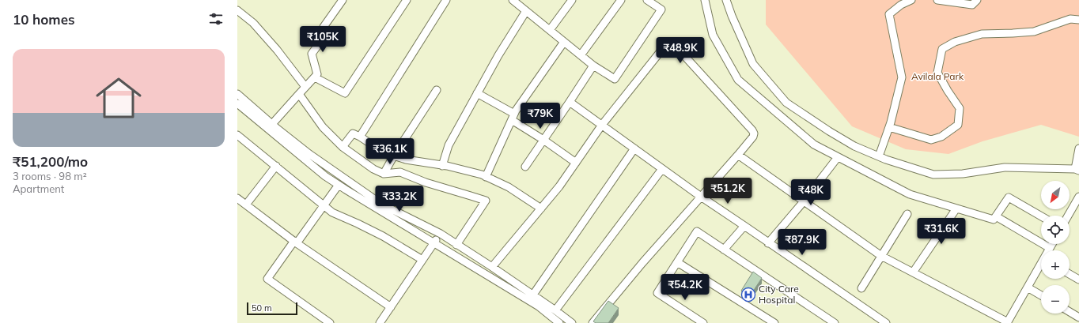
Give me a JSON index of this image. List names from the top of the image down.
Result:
{
  "parks": ["Avilala Park"],
  "places": {
    "hospital": ["City Care Hospital"]
  },
  "scale_bar": "50 m",
  "north": "bottom left",
  "page": {
    "heading": "10 homes",
    "price": [
      "₹105K",
      "₹48.9K",
      "₹79K",
      "₹36.1K",
      "₹51.2K",
      "₹48K",
      "₹33.2K",
      "₹31.6K",
      "₹87.9K",
      "₹54.2K"
    ],
    "list": [
      {
        "name": "₹51,200/mo",
        "note": "3 rooms · 98 m² · Apartment"
      }
    ],
    "map_buttons": ["+", "−"],
    "scale": "50 m"
  }
}
